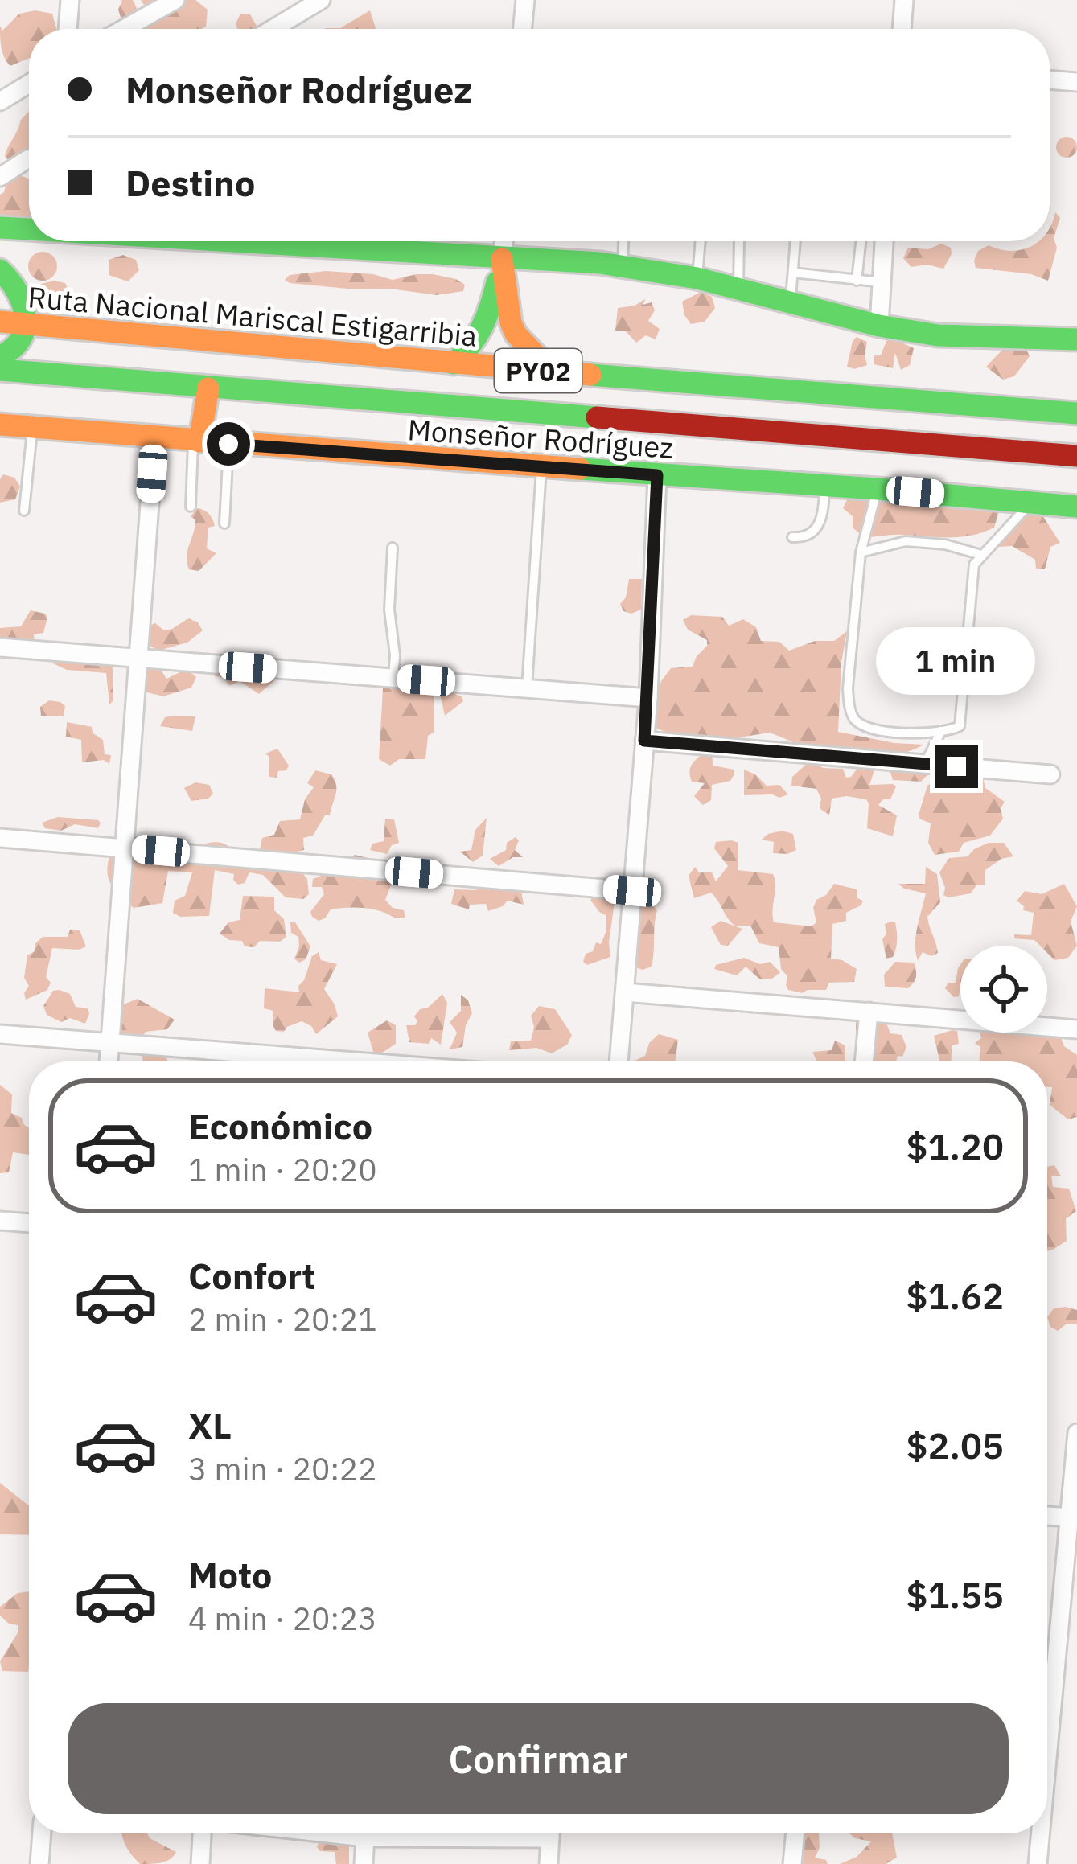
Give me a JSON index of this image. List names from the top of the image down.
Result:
{
  "streets": {
    "main road": ["Ruta Nacional Mariscal Estigarribia", "PY02", "Monseñor Rodríguez"]
  },
  "page": {
    "banner": ["Monseñor Rodríguez", "Destino"],
    "bubble": "1 min",
    "list": [
      {
        "name": "Económico",
        "note": "1 min · 20:20",
        "value": "$1.20"
      },
      {
        "name": "Confort",
        "note": "2 min · 20:21",
        "value": "$1.62"
      },
      {
        "name": "XL",
        "note": "3 min · 20:22",
        "value": "$2.05"
      },
      {
        "name": "Moto",
        "note": "4 min · 20:23",
        "value": "$1.55"
      }
    ],
    "buttons": "Confirmar"
  }
}
